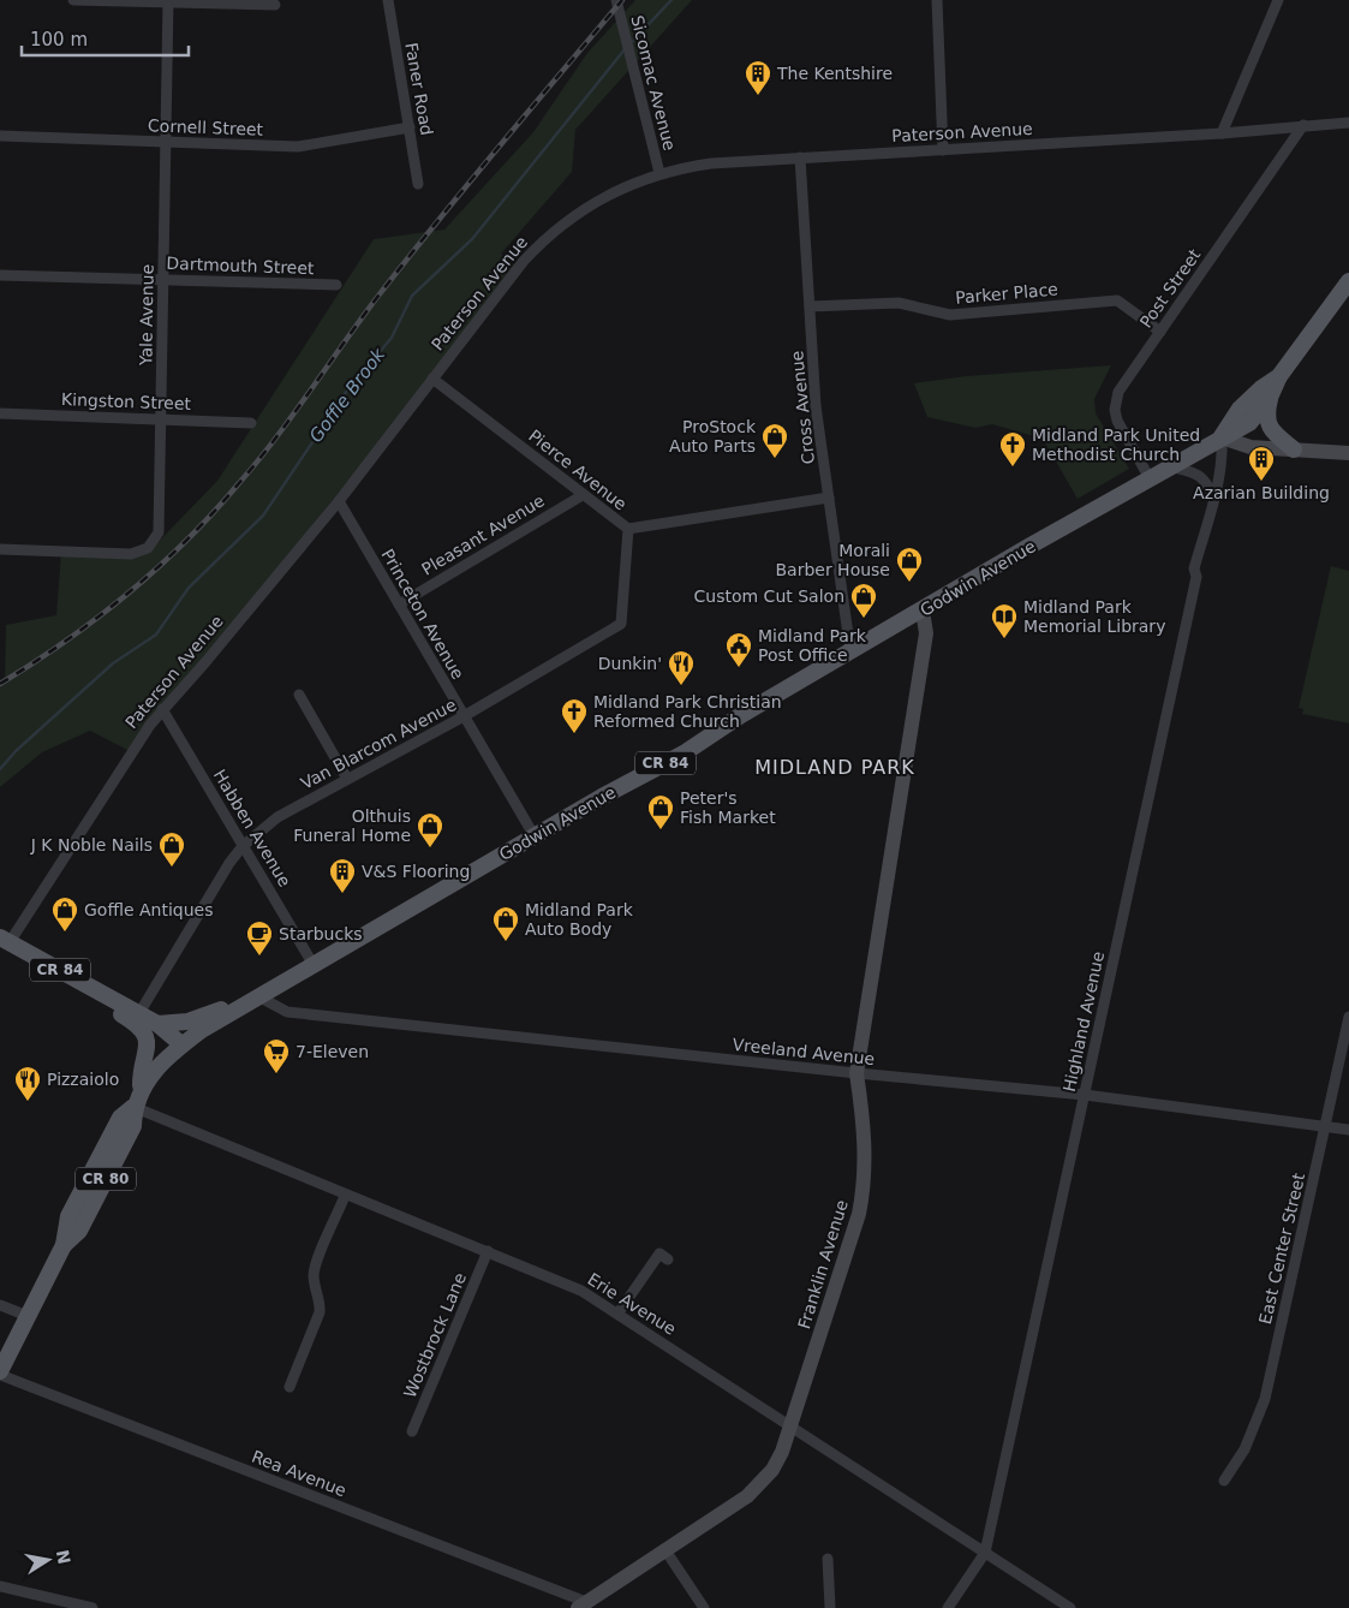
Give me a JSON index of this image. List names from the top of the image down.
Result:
{
  "streets": {
    "main road": ["Godwin Avenue", "CR 84", "CR 80"],
    "street": [
      "Sicomac Avenue",
      "Faner Road",
      "Cornell Street",
      "Paterson Avenue",
      "Dartmouth Street",
      "Post Street",
      "Parker Place",
      "Yale Avenue",
      "Kingston Street",
      "Cross Avenue",
      "Pierce Avenue",
      "Pleasant Avenue",
      "Princeton Avenue",
      "Van Blarcom Avenue",
      "Habben Avenue",
      "Highland Avenue",
      "Vreeland Avenue",
      "East Center Street",
      "Franklin Avenue",
      "Erie Avenue",
      "Wostbrock Lane",
      "Rea Avenue"
    ]
  },
  "crossings": [
    ["Sicomac Avenue", "Paterson Avenue"],
    ["Faner Road", "Cornell Street"],
    ["Cornell Street", "Yale Avenue"],
    ["Paterson Avenue", "Post Street"],
    ["Paterson Avenue", "Cross Avenue"],
    ["Paterson Avenue", "Pierce Avenue"],
    ["Paterson Avenue", "Princeton Avenue"],
    ["Paterson Avenue", "CR 84"],
    ["Paterson Avenue", "Habben Avenue"],
    ["Dartmouth Street", "Yale Avenue"],
    ["Post Street", "Parker Place"],
    ["Post Street", "Godwin Avenue"],
    ["Parker Place", "Cross Avenue"],
    ["Yale Avenue", "Kingston Street"],
    ["Cross Avenue", "Pierce Avenue"],
    ["Cross Avenue", "Godwin Avenue"],
    ["Pierce Avenue", "Pleasant Avenue"],
    ["Pierce Avenue", "Van Blarcom Avenue"],
    ["Pleasant Avenue", "Princeton Avenue"],
    ["Godwin Avenue", "Princeton Avenue"],
    ["Godwin Avenue", "CR 84"],
    ["Godwin Avenue", "Habben Avenue"],
    ["Godwin Avenue", "Highland Avenue"],
    ["Godwin Avenue", "Vreeland Avenue"],
    ["Godwin Avenue", "Franklin Avenue"],
    ["Godwin Avenue", "Erie Avenue"],
    ["Godwin Avenue", "Rea Avenue"],
    ["Princeton Avenue", "Van Blarcom Avenue"],
    ["Van Blarcom Avenue", "CR 84"],
    ["Van Blarcom Avenue", "Habben Avenue"],
    ["Highland Avenue", "Vreeland Avenue"],
    ["Highland Avenue", "Erie Avenue"],
    ["Vreeland Avenue", "East Center Street"],
    ["Vreeland Avenue", "Franklin Avenue"],
    ["Franklin Avenue", "Erie Avenue"],
    ["Franklin Avenue", "Rea Avenue"],
    ["Erie Avenue", "Wostbrock Lane"]
  ],
  "districts": ["MIDLAND PARK"],
  "water": ["Goffle Brook"],
  "places": {
    "building": ["The Kentshire", "Azarian Building", "V&S Flooring"],
    "shop": [
      "ProStock Auto Parts",
      "Morali Barber House",
      "Custom Cut Salon",
      "Peter's Fish Market",
      "Olthuis Funeral Home",
      "J K Noble Nails",
      "Goffle Antiques",
      "Midland Park Auto Body"
    ],
    "church": ["Midland Park United Methodist Church", "Midland Park Christian Reformed Church"],
    "library": ["Midland Park Memorial Library"],
    "public building": ["Midland Park Post Office"],
    "restaurant": ["Dunkin'", "Pizzaiolo"],
    "cafe": ["Starbucks"],
    "supermarket": ["7-Eleven"]
  },
  "scale_bar": "100 m",
  "north": "right"
}
